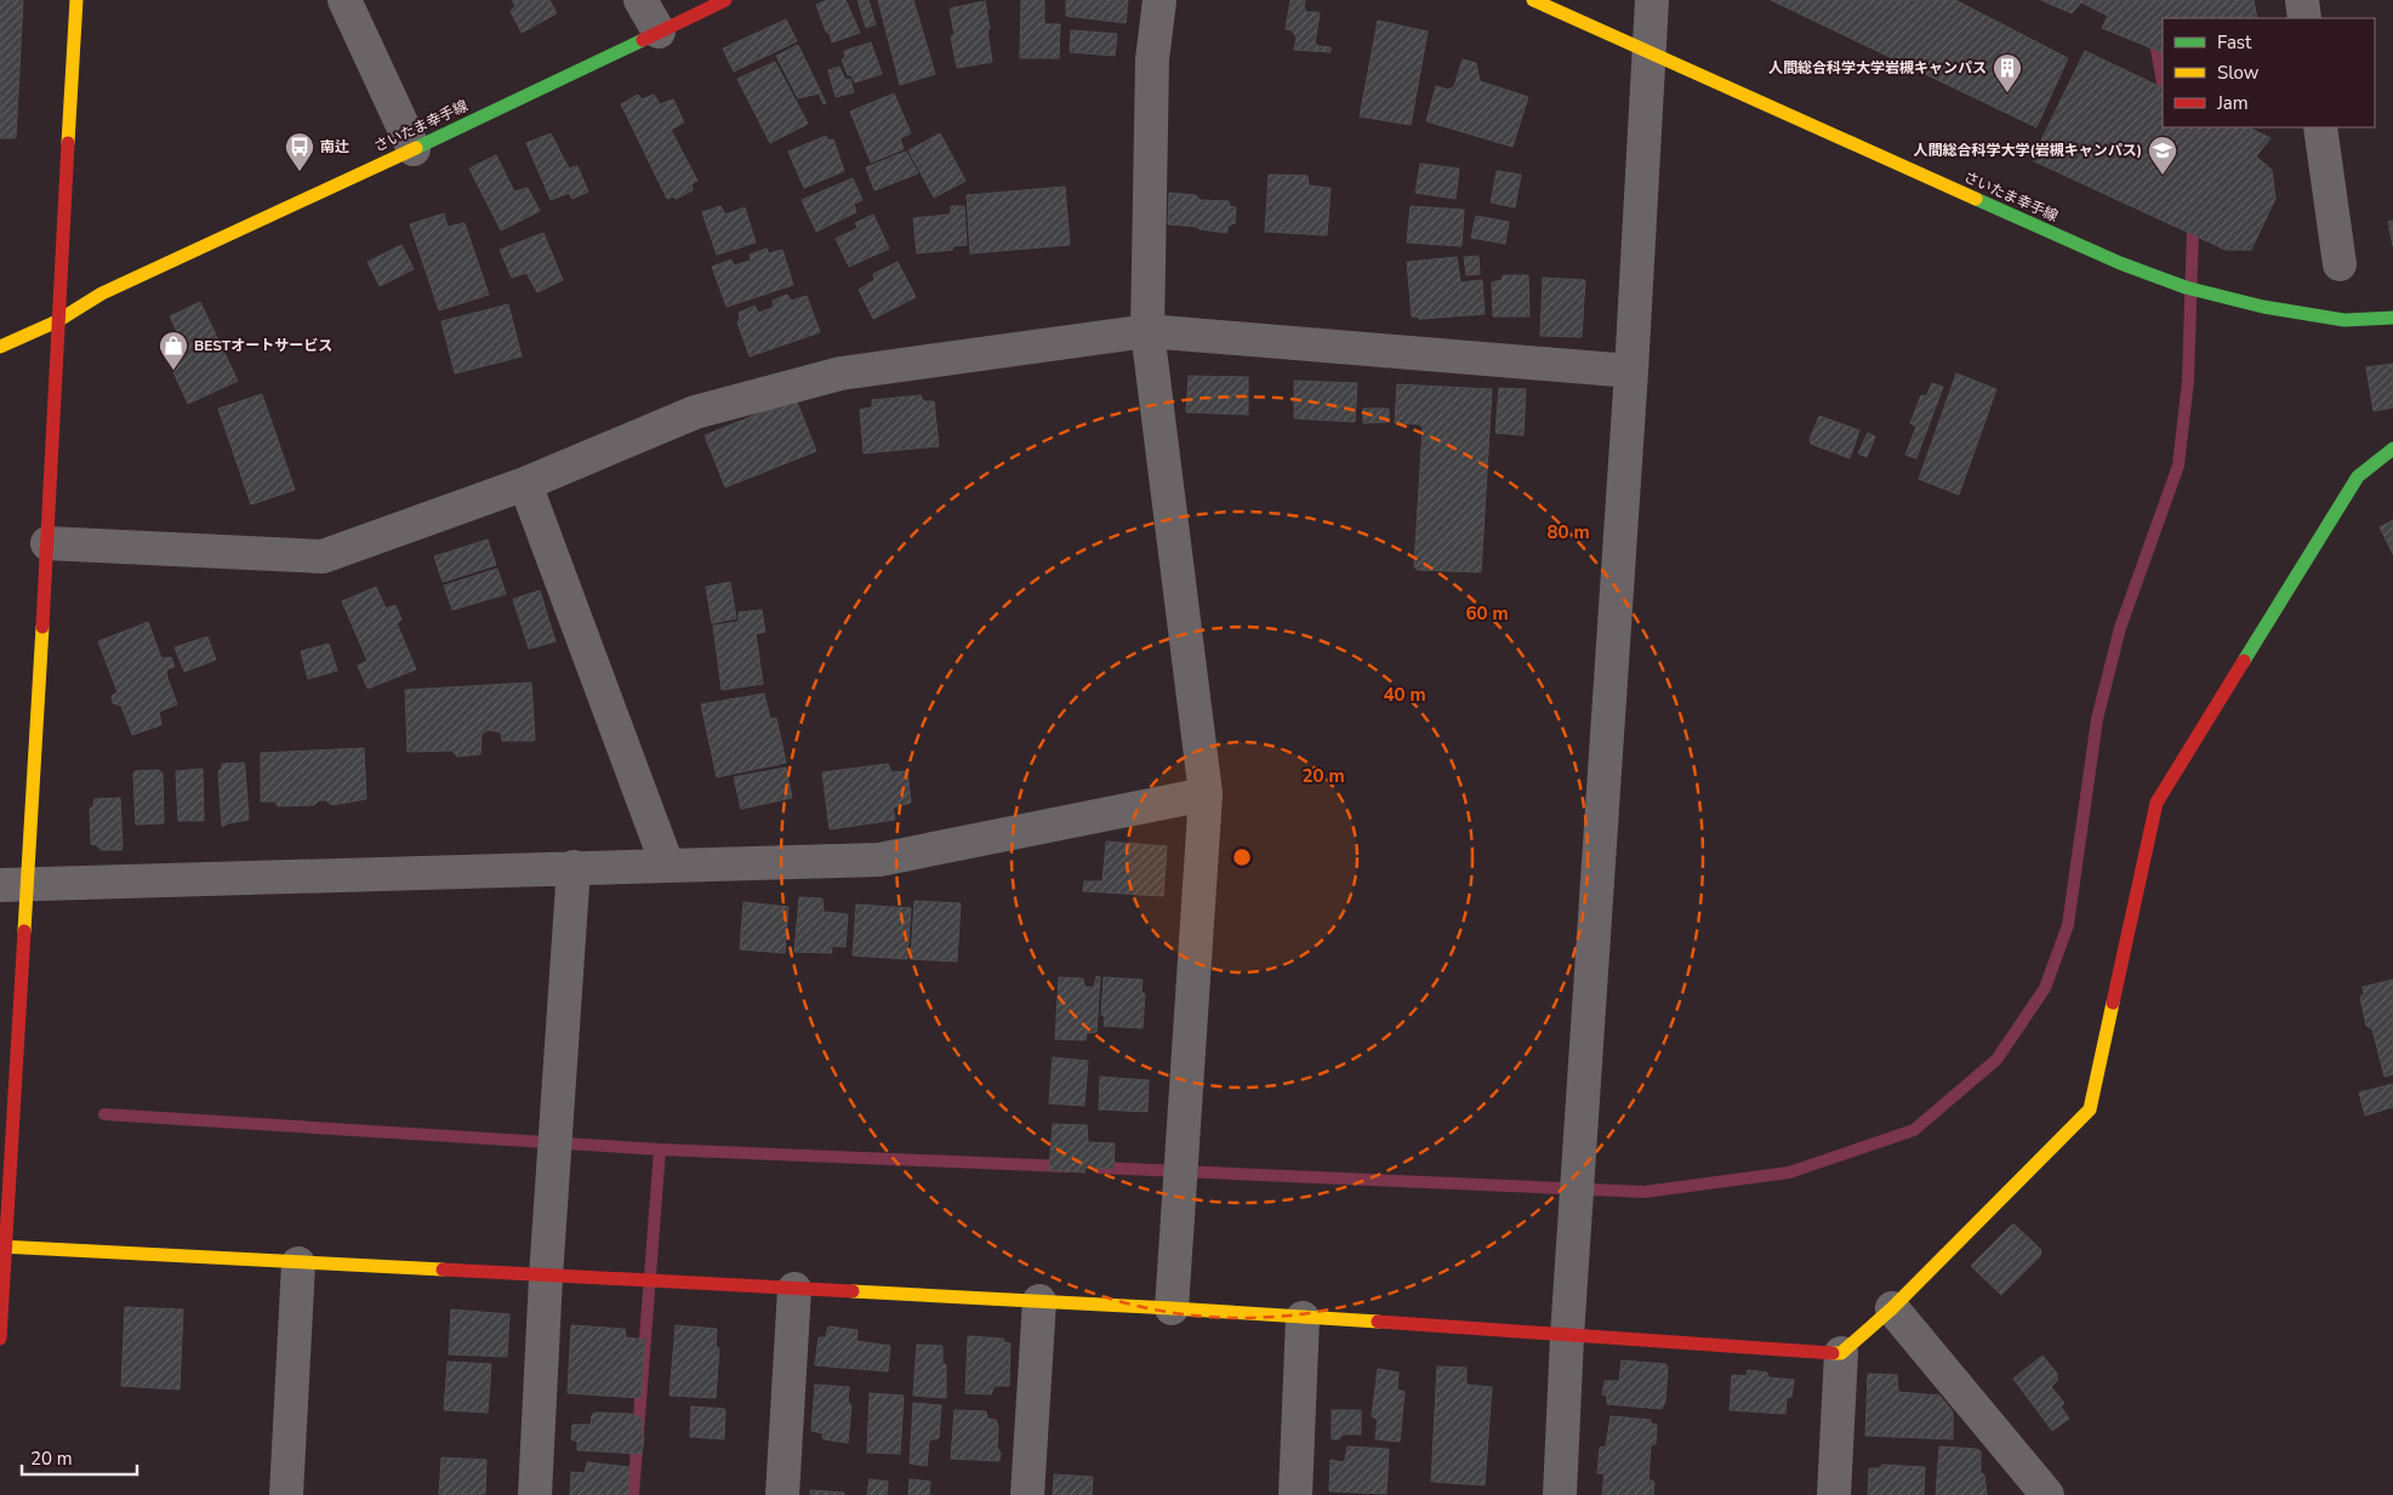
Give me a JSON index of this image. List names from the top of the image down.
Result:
{
  "streets": {
    "street": ["さいたま幸手線"]
  },
  "places": {
    "building": ["人間総合科学大学岩槻キャンパス"],
    "bus stop": ["南辻"],
    "school or university": ["人間総合科学大学(岩槻キャンパス)"],
    "shop": ["BESTオートサービス"]
  },
  "legend": ["Fast", "Slow", "Jam"],
  "scale_bar": "20 m",
  "rings": [
    "80 m",
    "60 m",
    "40 m",
    "20 m"
  ]
}
